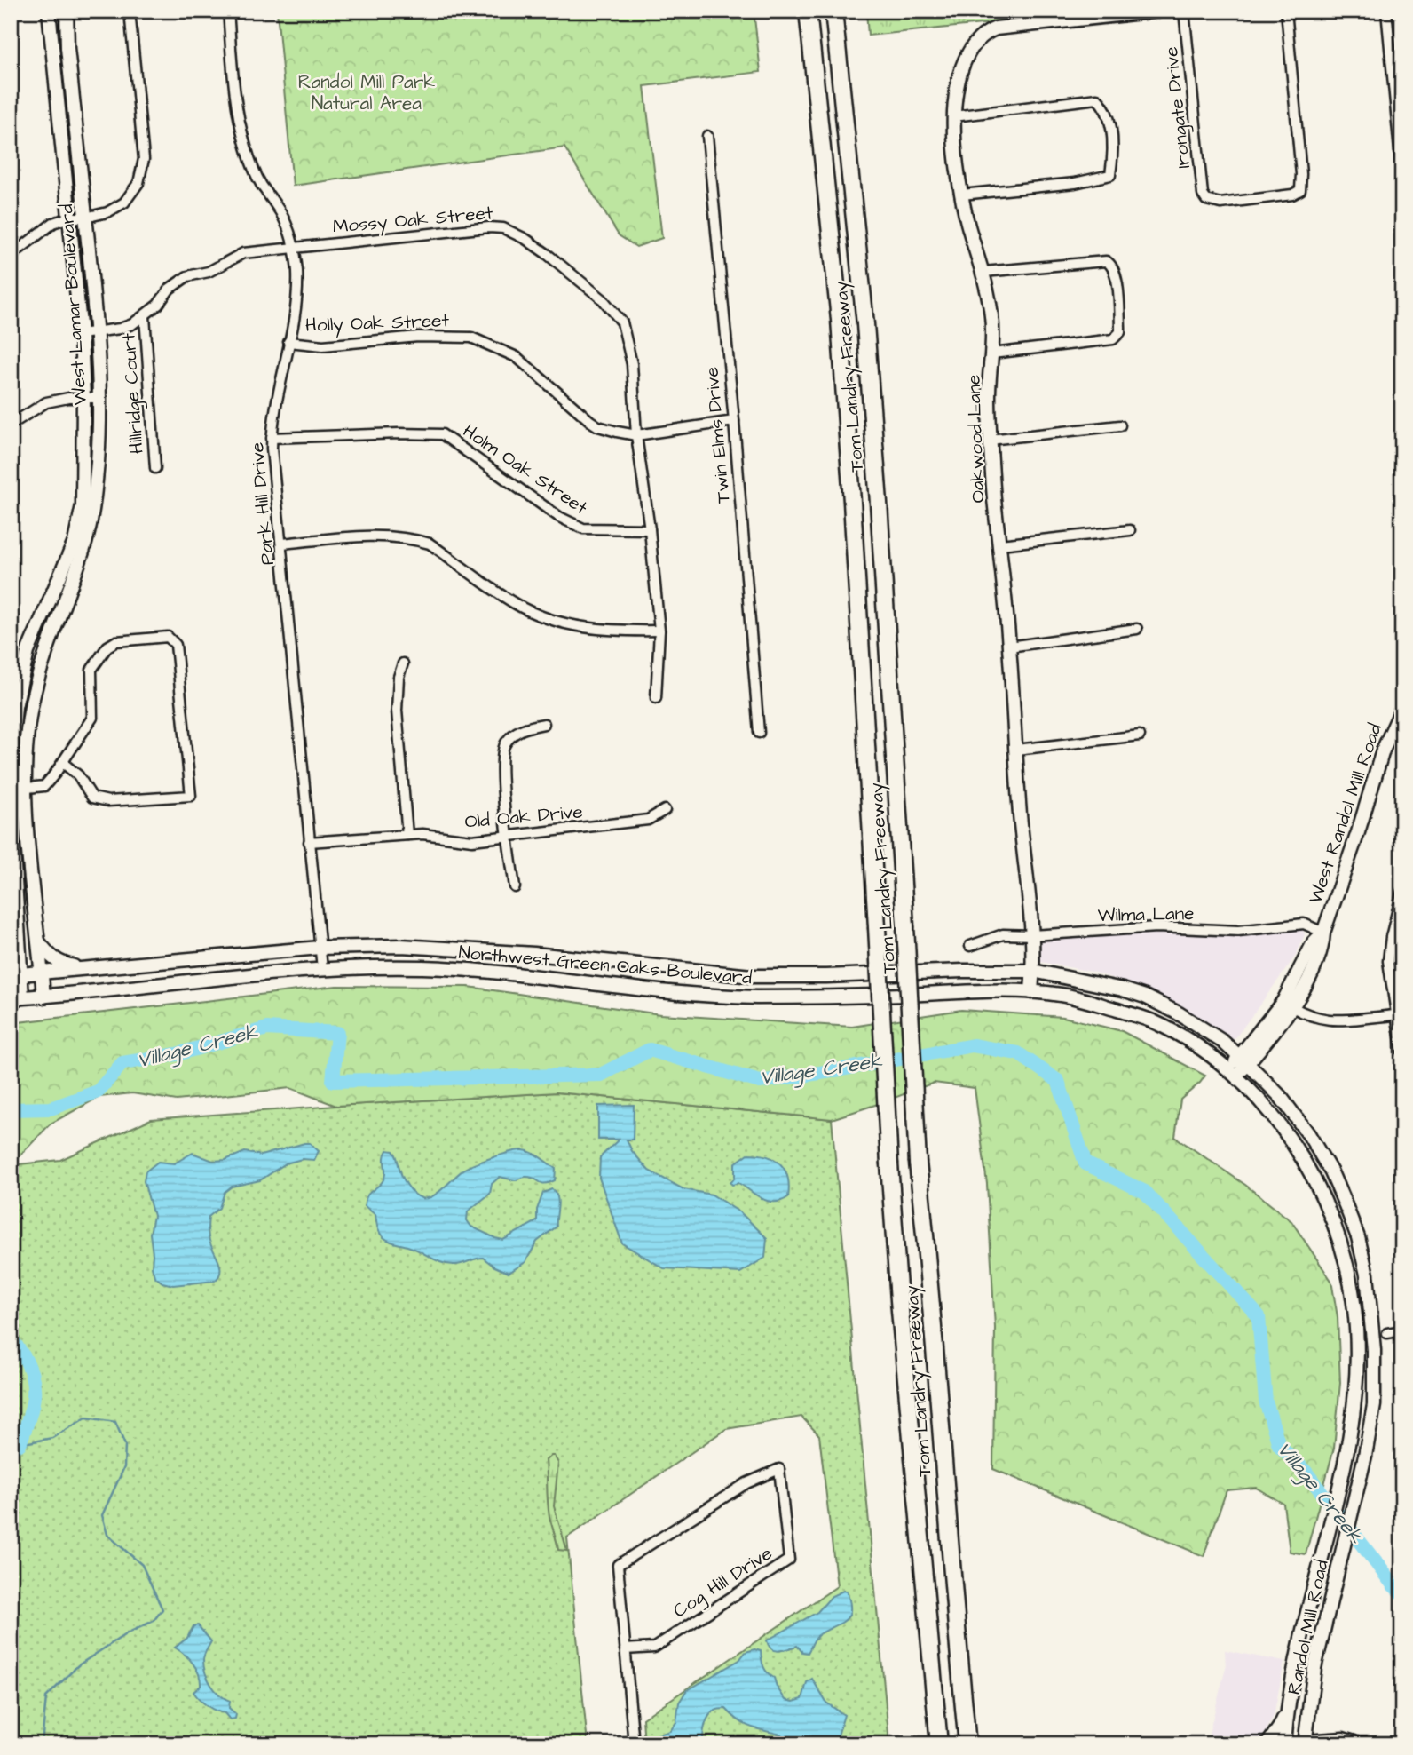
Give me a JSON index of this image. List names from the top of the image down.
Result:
{
  "streets": {
    "highway": ["Tom Landry Freeway"],
    "main road": [
      "West Lamar Boulevard",
      "Oakwood Lane",
      "West Randol Mill Road",
      "Northwest Green Oaks Boulevard",
      "Randol Mill Road"
    ],
    "street": [
      "Irongate Drive",
      "Mossy Oak Street",
      "Holly Oak Street",
      "Hillridge Court",
      "Twin Elms Drive",
      "Holm Oak Street",
      "Park Hill Drive",
      "Old Oak Drive",
      "Wilma Lane",
      "Cog Hill Drive"
    ]
  },
  "crossings": [
    ["Mossy Oak Street", "West Lamar Boulevard"],
    ["Mossy Oak Street", "Holly Oak Street"],
    ["Mossy Oak Street", "Hillridge Court"],
    ["Mossy Oak Street", "Holm Oak Street"],
    ["Mossy Oak Street", "Park Hill Drive"],
    ["West Lamar Boulevard", "Northwest Green Oaks Boulevard"],
    ["Holly Oak Street", "Twin Elms Drive"],
    ["Holly Oak Street", "Park Hill Drive"],
    ["Oakwood Lane", "Wilma Lane"],
    ["Oakwood Lane", "Northwest Green Oaks Boulevard"],
    ["Holm Oak Street", "Park Hill Drive"],
    ["Park Hill Drive", "Old Oak Drive"],
    ["Park Hill Drive", "Northwest Green Oaks Boulevard"],
    ["West Randol Mill Road", "Wilma Lane"],
    ["West Randol Mill Road", "Northwest Green Oaks Boulevard"],
    ["Northwest Green Oaks Boulevard", "Randol Mill Road"]
  ],
  "water": ["Village Creek"],
  "parks": ["Randol Mill Park Natural Area"]
}
